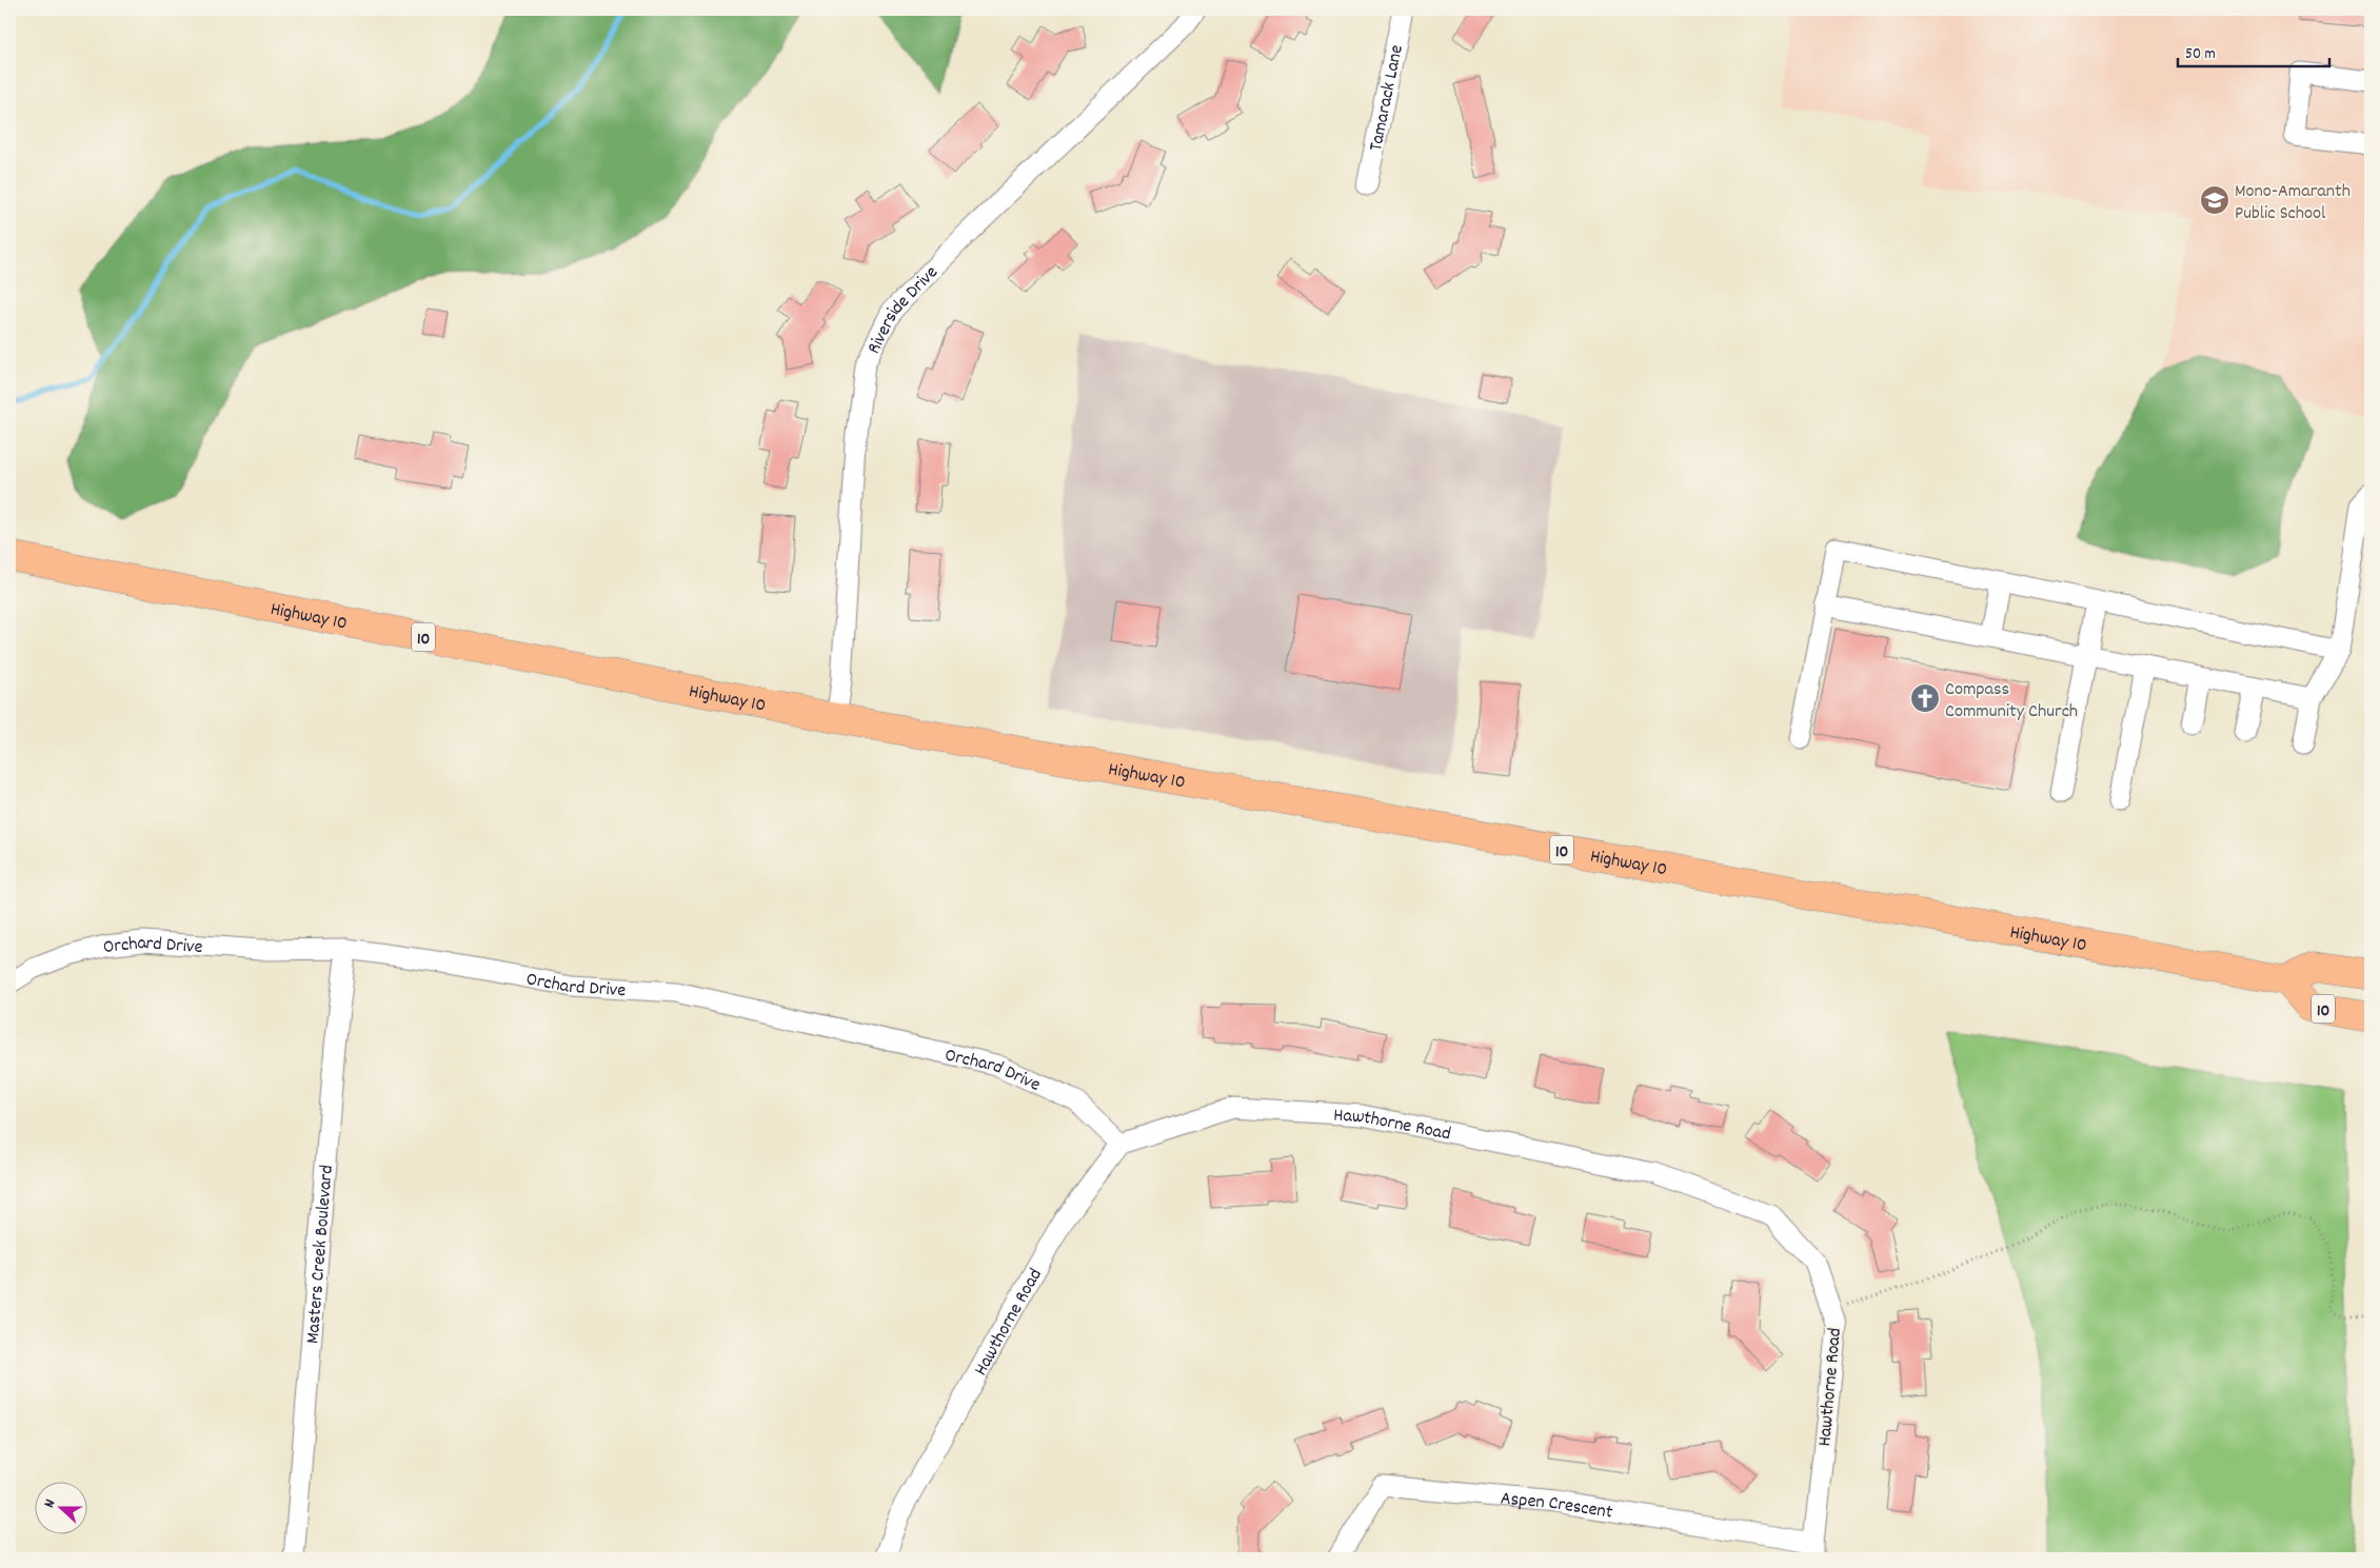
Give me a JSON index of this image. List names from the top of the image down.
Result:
{
  "streets": {
    "highway": ["Highway 10", "10"],
    "street": [
      "Tamarack Lane",
      "Riverside Drive",
      "Orchard Drive",
      "Hawthorne Road",
      "Masters Creek Boulevard",
      "Aspen Crescent"
    ]
  },
  "crossings": [
    ["Riverside Drive", "Highway 10"],
    ["Highway 10", "10"],
    ["Orchard Drive", "Hawthorne Road"],
    ["Orchard Drive", "Masters Creek Boulevard"],
    ["Hawthorne Road", "Aspen Crescent"]
  ],
  "places": {
    "school or university": ["Mono-Amaranth Public School"],
    "church": ["Compass Community Church"]
  },
  "scale_bar": "50 m",
  "north": "left"
}
